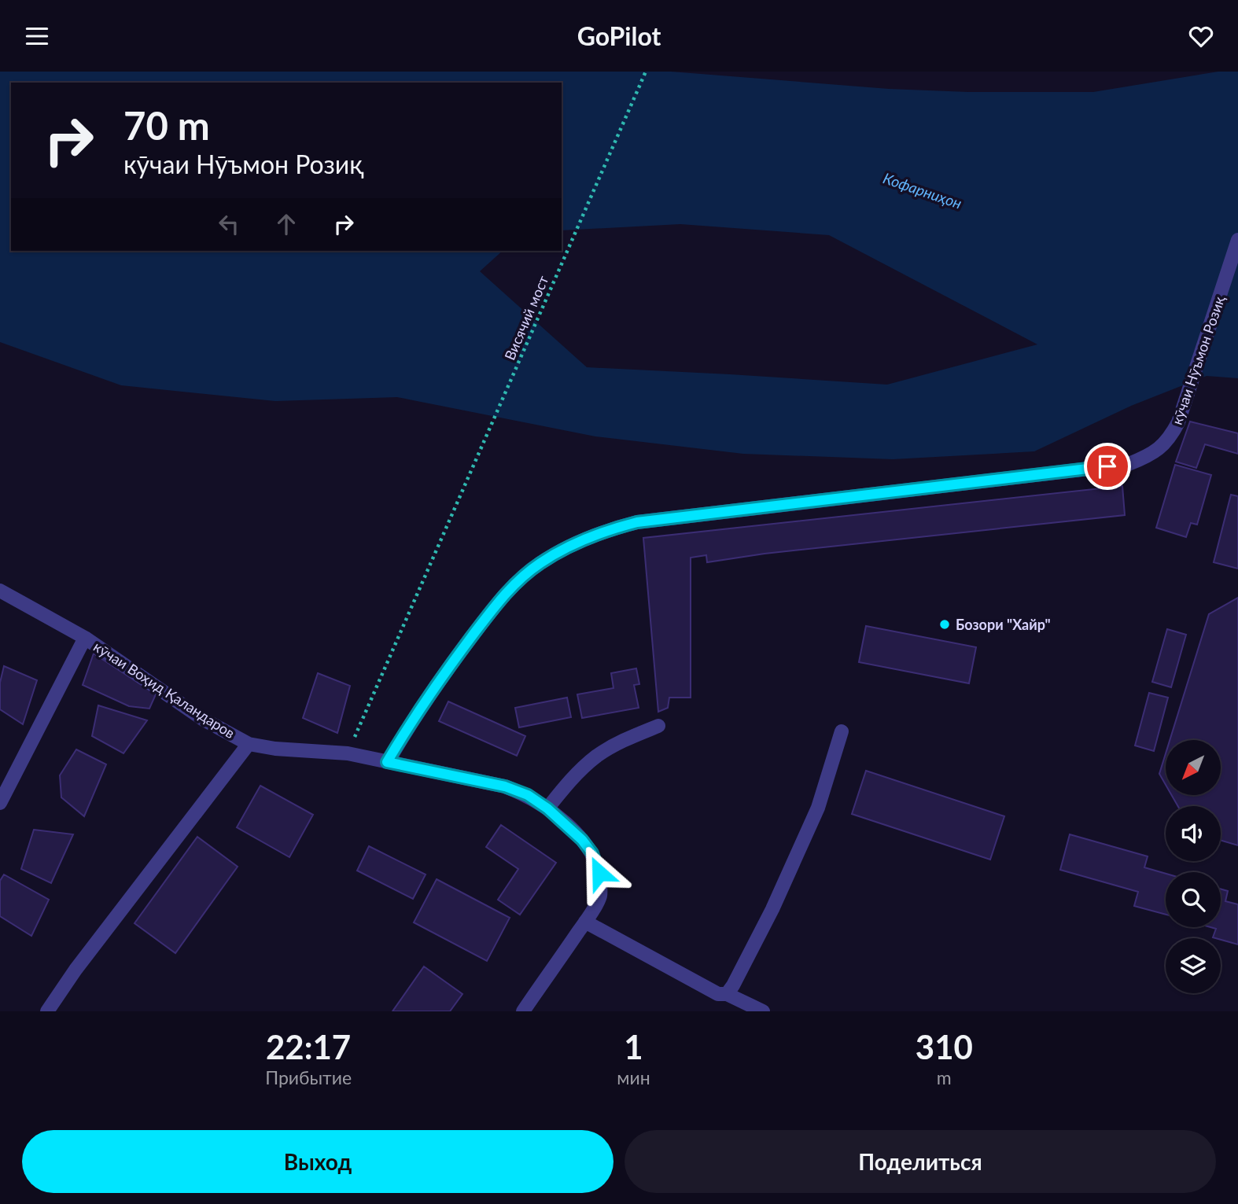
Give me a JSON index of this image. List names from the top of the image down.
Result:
{
  "streets": {
    "street": ["кӯчаи Нӯъмон Розиқ", "кӯчаи Воҳид Қаландаров"],
    "path": ["Висячий мост"]
  },
  "crossings": [
    ["Висячий мост", "кӯчаи Воҳид Қаландаров"],
    ["кӯчаи Нӯъмон Розиқ", "кӯчаи Воҳид Қаландаров"]
  ],
  "water": ["Кофарниҳон"],
  "places": ["Бозори \"Хайр\""],
  "north": "bottom left",
  "page": {
    "header": "GoPilot",
    "turn": ["70 m", "кӯчаи Нӯъмон Розиқ"],
    "eta": [
      "22:17",
      "Прибытие",
      "1",
      "мин",
      "310",
      "m"
    ],
    "buttons": ["Выход", "Поделиться"]
  }
}
